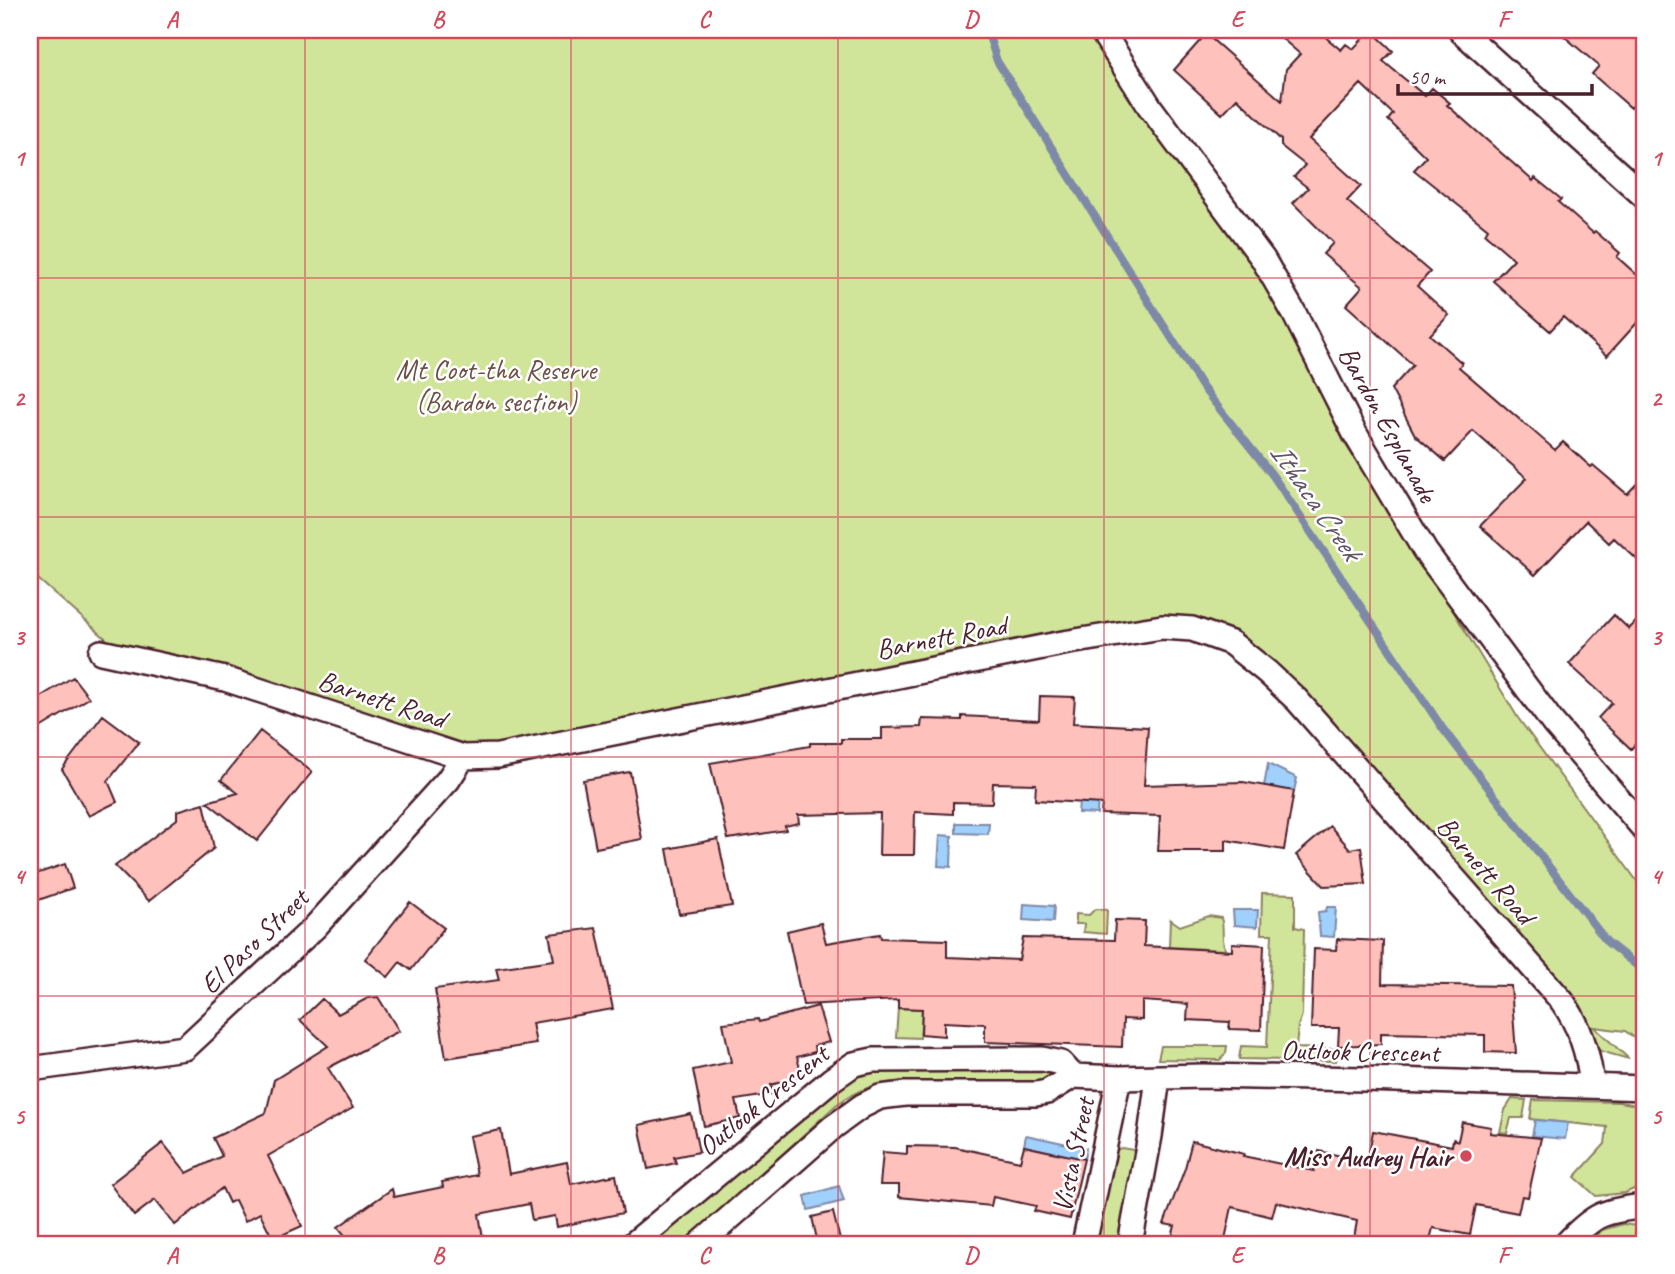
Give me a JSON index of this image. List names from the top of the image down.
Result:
{
  "streets": {
    "street": [
      "Bardon Esplanade",
      "Barnett Road",
      "El Paso Street",
      "Outlook Crescent",
      "Vista Street"
    ]
  },
  "crossings": [
    ["Barnett Road", "El Paso Street"],
    ["Barnett Road", "Outlook Crescent"],
    ["Outlook Crescent", "Vista Street"]
  ],
  "water": ["Ithaca Creek"],
  "parks": ["Mt Coot-tha Reserve (Bardon section)"],
  "places": ["Miss Audrey Hair"],
  "scale_bar": "50 m",
  "grid": {
    "columns": [
      "A",
      "B",
      "C",
      "D",
      "E",
      "F"
    ],
    "rows": [
      "1",
      "2",
      "3",
      "4",
      "5"
    ]
  }
}
